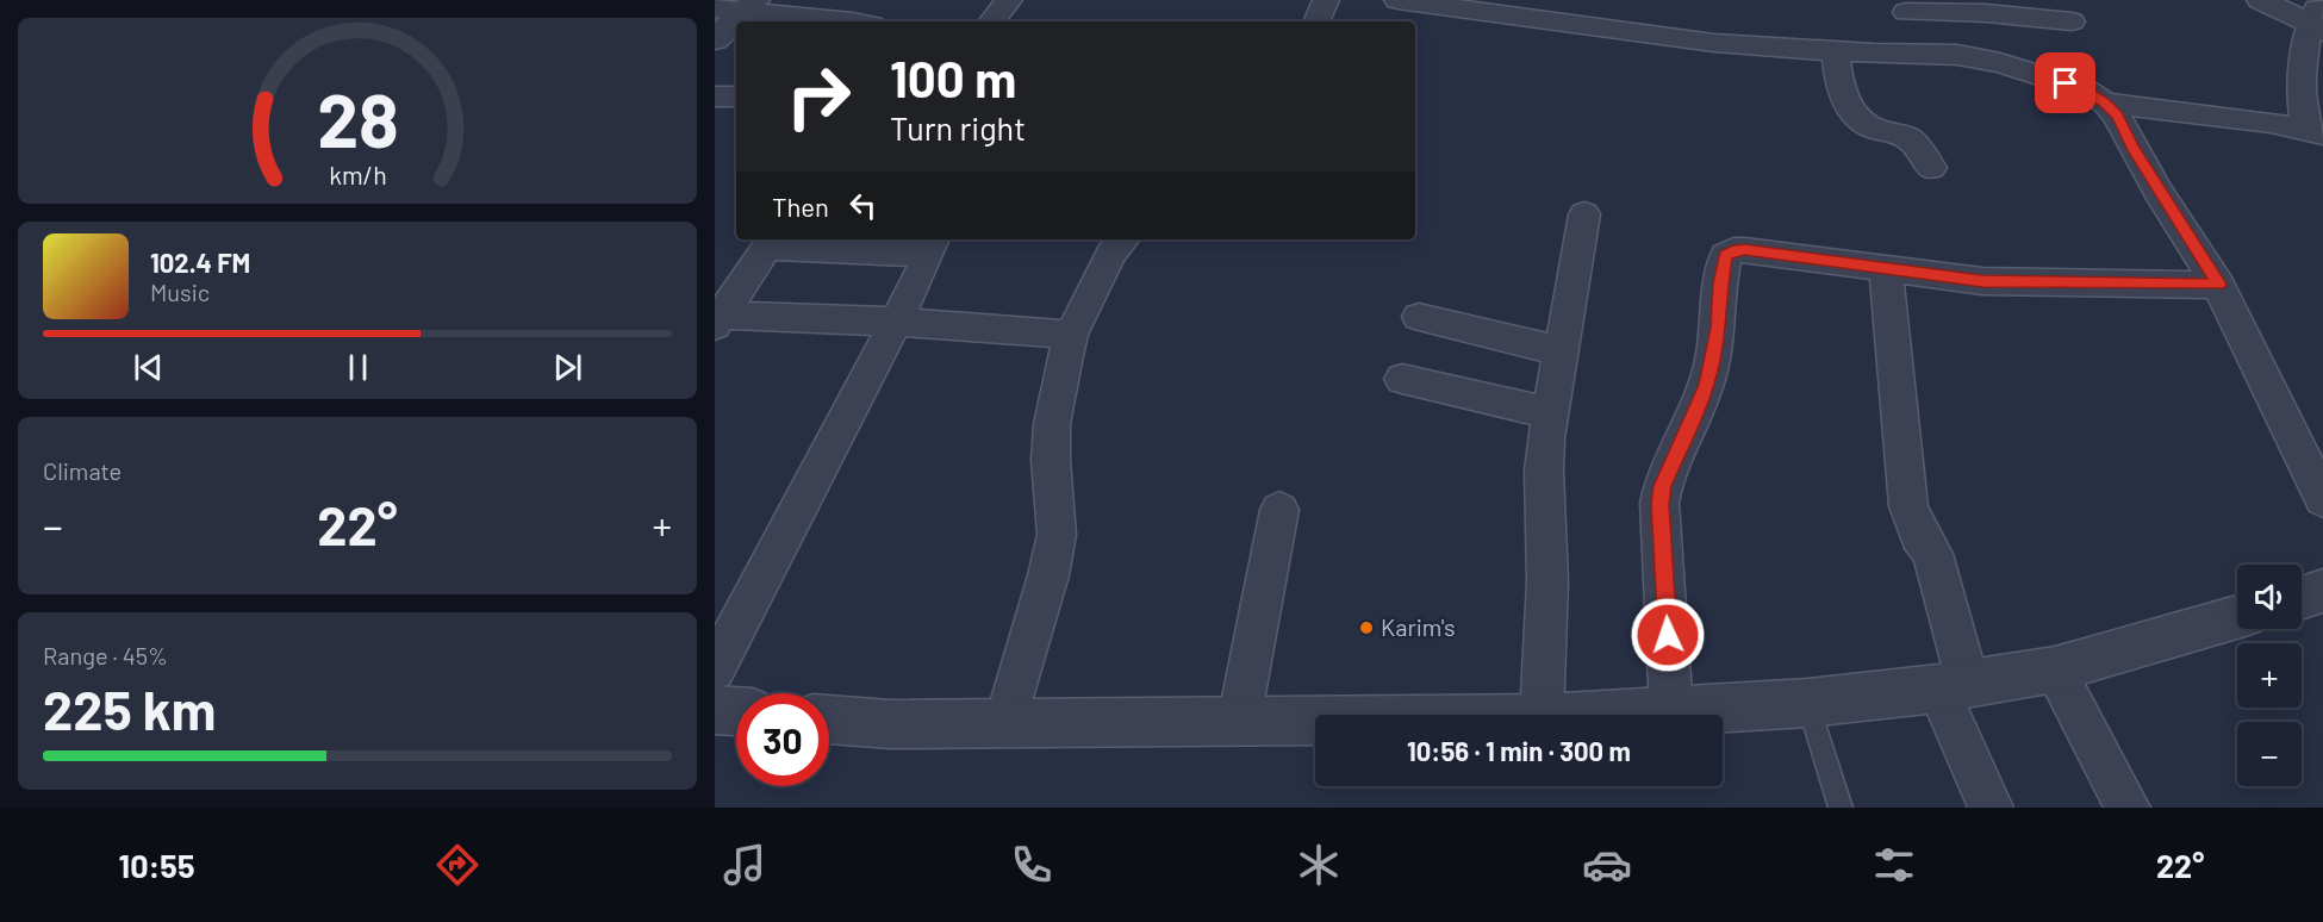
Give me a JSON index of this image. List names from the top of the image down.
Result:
{
  "places": ["Karim's"],
  "page": {
    "turn": ["100 m", "Turn right"],
    "then": "Then",
    "song": ["102.4 FM", "Music"],
    "tile": [
      "Climate",
      ["Range · 45%", "225 km"]
    ],
    "heat": ["−", "22°", "+"],
    "map_buttons": ["+", "−"],
    "limit": "30",
    "trip": "10:56 · 1 min · 300 m",
    "tabs": ["10:55", "22°"],
    "gauge": ["28", "km/h"]
  }
}
